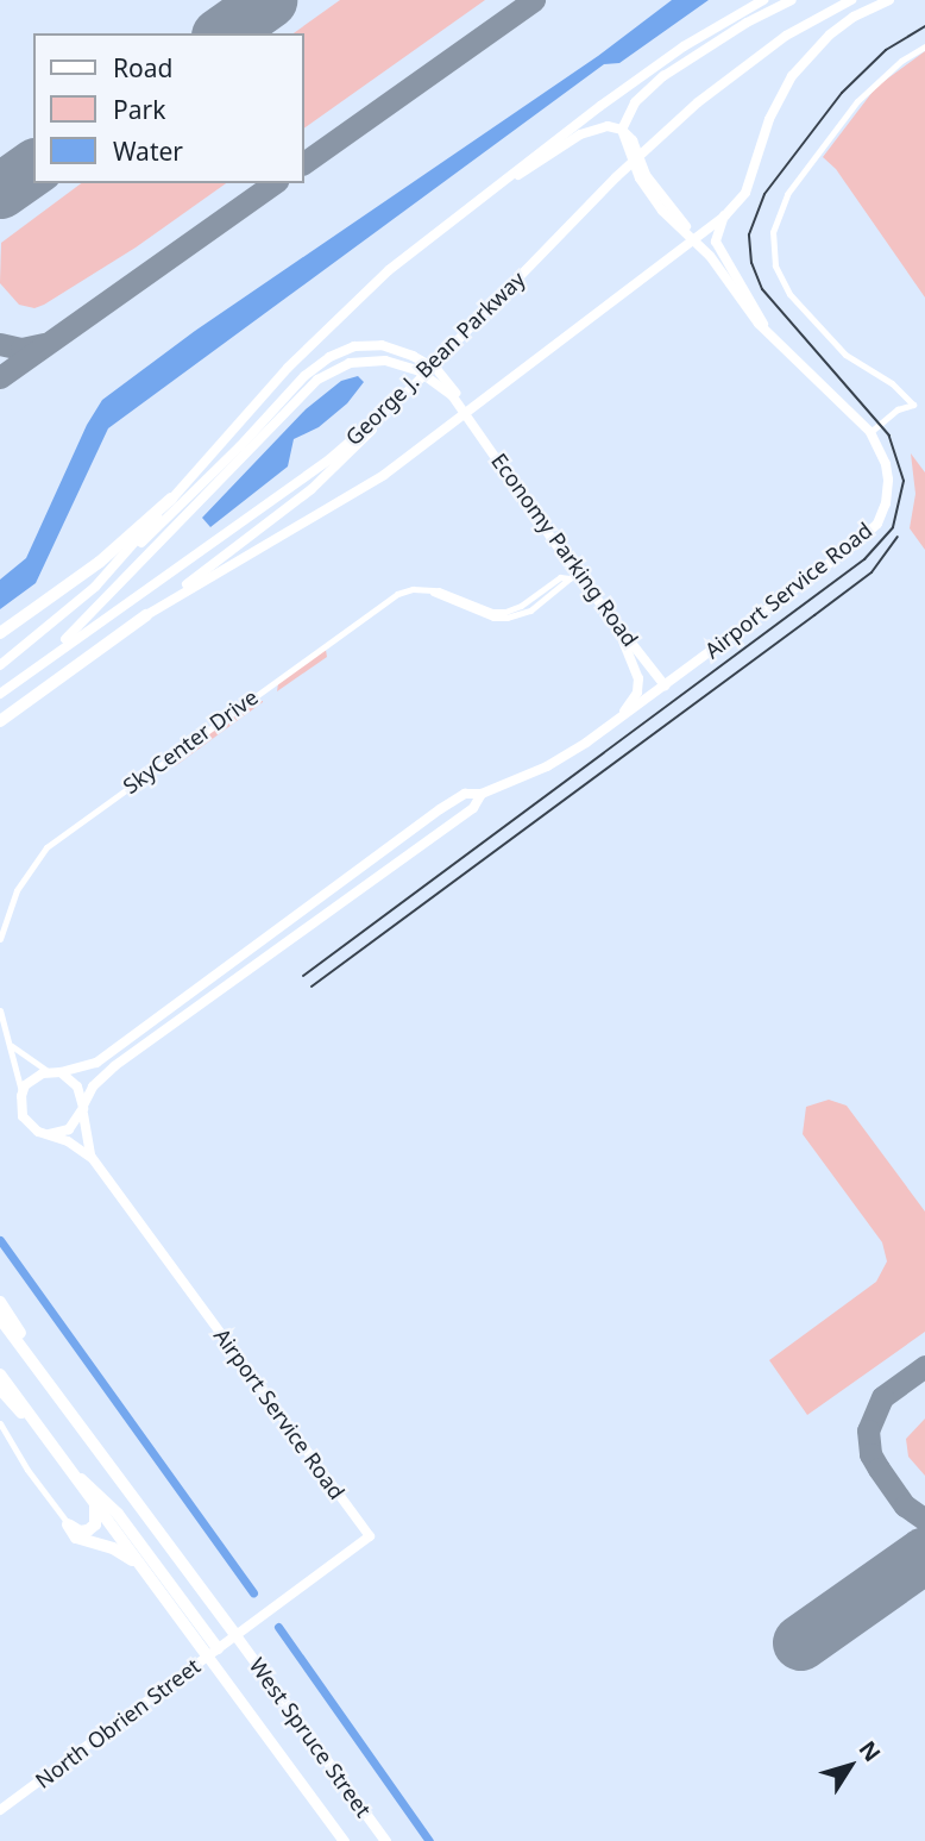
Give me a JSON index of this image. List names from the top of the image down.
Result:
{
  "streets": {
    "main road": ["West Spruce Street"],
    "street": [
      "George J. Bean Parkway",
      "Economy Parking Road",
      "Airport Service Road",
      "SkyCenter Drive",
      "North Obrien Street"
    ]
  },
  "crossings": [
    ["Economy Parking Road", "Airport Service Road"],
    ["Economy Parking Road", "SkyCenter Drive"],
    ["Airport Service Road", "North Obrien Street"],
    ["Airport Service Road", "West Spruce Street"],
    ["North Obrien Street", "West Spruce Street"]
  ],
  "legend": ["Road", "Park", "Water"],
  "north": "top right"
}
